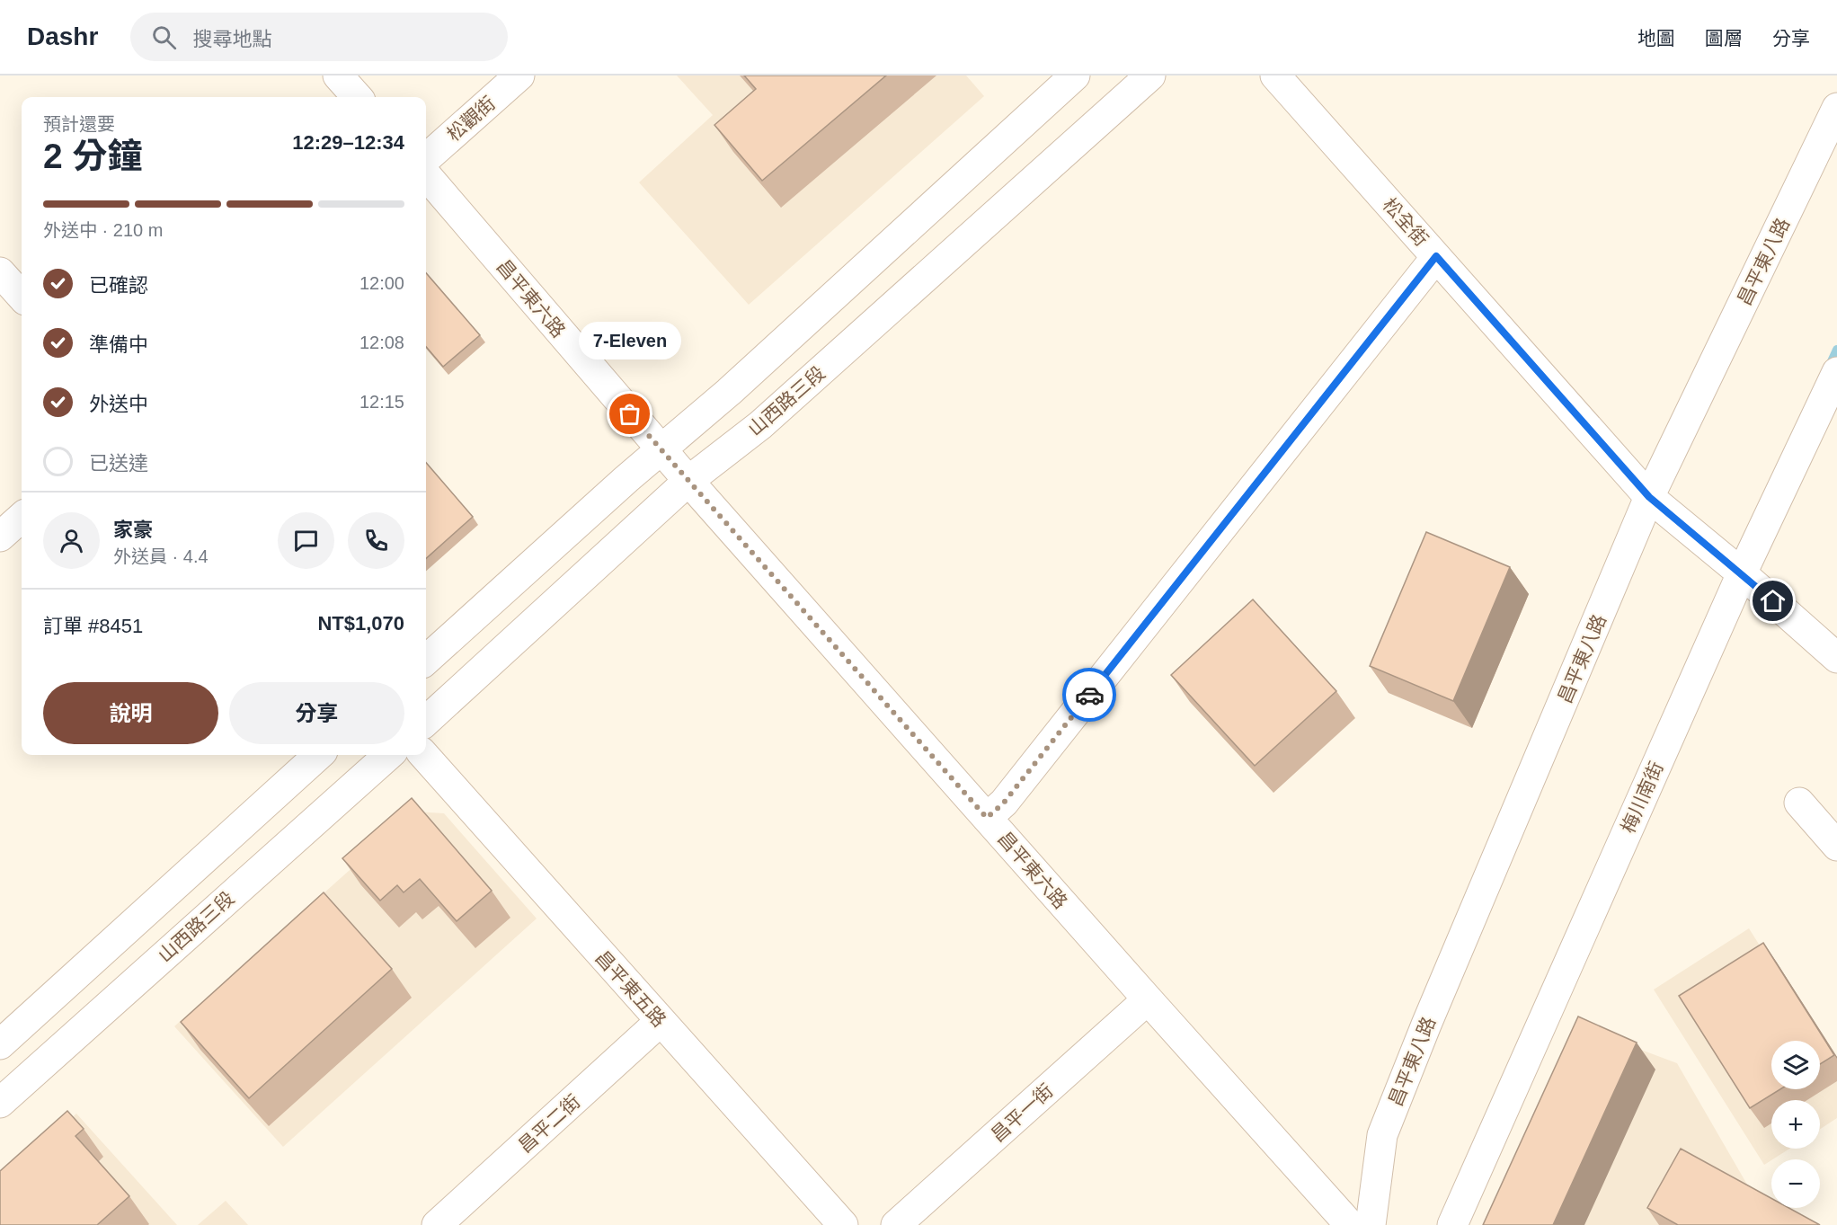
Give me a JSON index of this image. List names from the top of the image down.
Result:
{
  "streets": {
    "street": [
      "松觀街",
      "松全街",
      "昌平東八路",
      "昌平東六路",
      "山西路三段",
      "梅川南街",
      "昌平東五路",
      "昌平一街",
      "昌平二街"
    ]
  },
  "crossings": [
    ["松全街", "昌平東八路"],
    ["松全街", "梅川南街"],
    ["昌平東六路", "山西路三段"],
    ["昌平東六路", "昌平一街"],
    ["昌平東五路", "昌平二街"]
  ],
  "places": ["7-Eleven"],
  "page": {
    "header": "Dashr",
    "search": "搜尋地點",
    "nav": ["地圖", "圖層", "分享"],
    "heading": ["2 分鐘", "預計還要", "12:29–12:34"],
    "panel": [
      "家豪",
      "外送員 · 4.4",
      "訂單 #8451",
      "NT$1,070"
    ],
    "bar": "外送中 · 210 m",
    "list": [
      ["已確認", "12:00"],
      ["準備中", "12:08"],
      ["外送中", "12:15"],
      "已送達"
    ],
    "bubble": "7-Eleven",
    "buttons": ["說明", "分享"],
    "map_buttons": ["+", "−"]
  }
}
